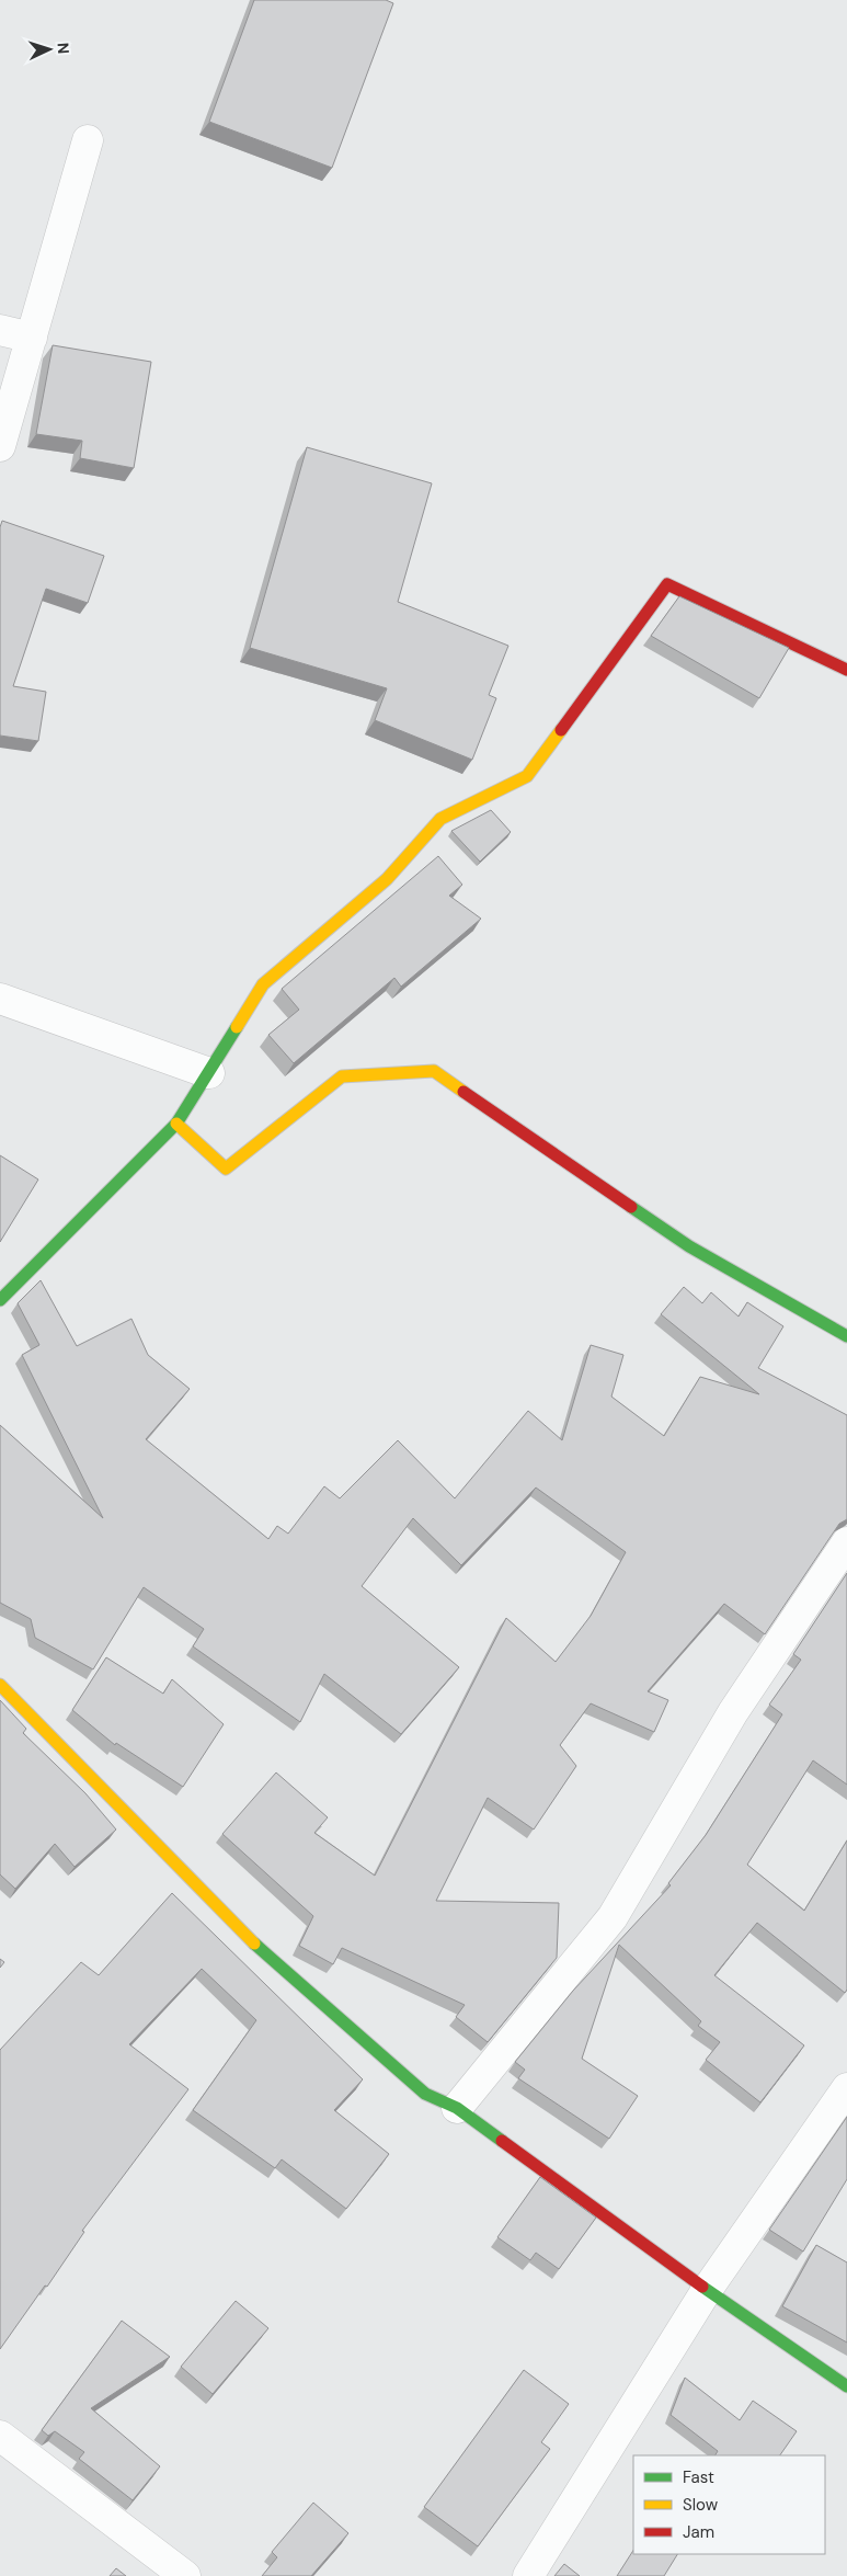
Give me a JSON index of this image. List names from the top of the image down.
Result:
{
  "legend": ["Fast", "Slow", "Jam"],
  "north": "right"
}
